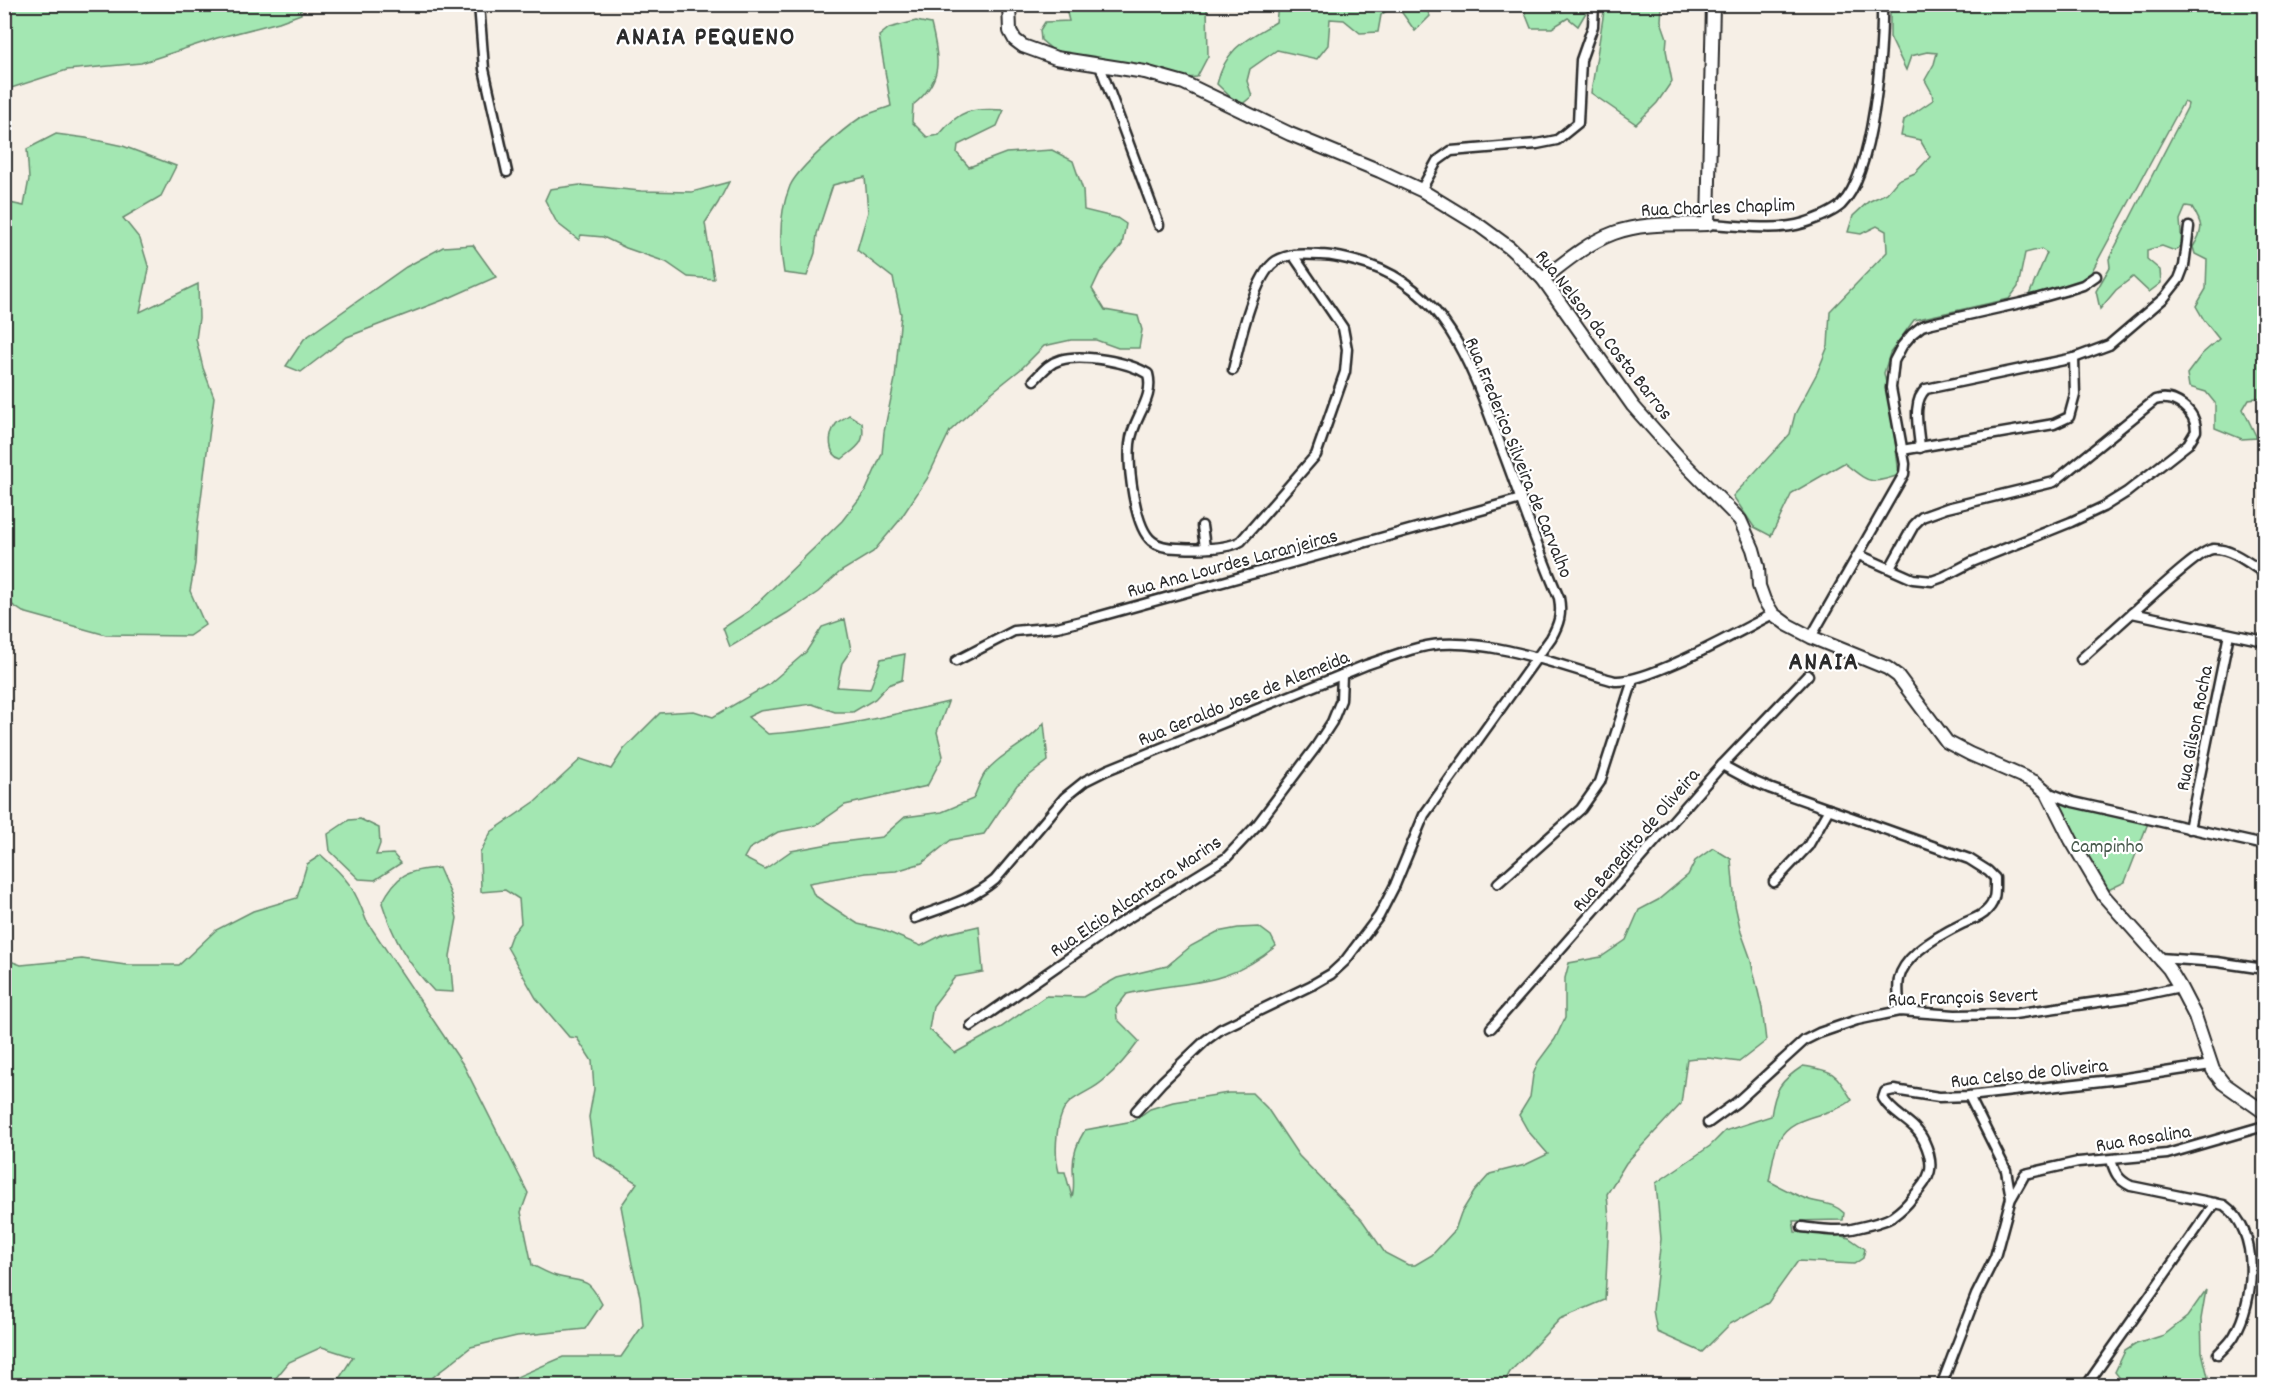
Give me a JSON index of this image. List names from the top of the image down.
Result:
{
  "streets": {
    "street": [
      "Rua Charles Chaplim",
      "Rua Nelson da Costa Barros",
      "Rua Frederico Silveira de Carvalho",
      "Rua Ana Lourdes Laranjeiras",
      "Rua Geraldo Jose de Alemeida",
      "Rua Gilson Rocha",
      "Rua Benedito de Oliveira",
      "Rua Elcio Alcantara Marins",
      "Rua François Severt",
      "Rua Celso de Oliveira",
      "Rua Rosalina"
    ]
  },
  "crossings": [
    ["Rua Charles Chaplim", "Rua Nelson da Costa Barros"],
    ["Rua Frederico Silveira de Carvalho", "Rua Ana Lourdes Laranjeiras"],
    ["Rua Frederico Silveira de Carvalho", "Rua Geraldo Jose de Alemeida"],
    ["Rua Geraldo Jose de Alemeida", "Rua Elcio Alcantara Marins"]
  ],
  "districts": ["ANAIA PEQUENO", "ANAIA"],
  "parks": ["Campinho"]
}
